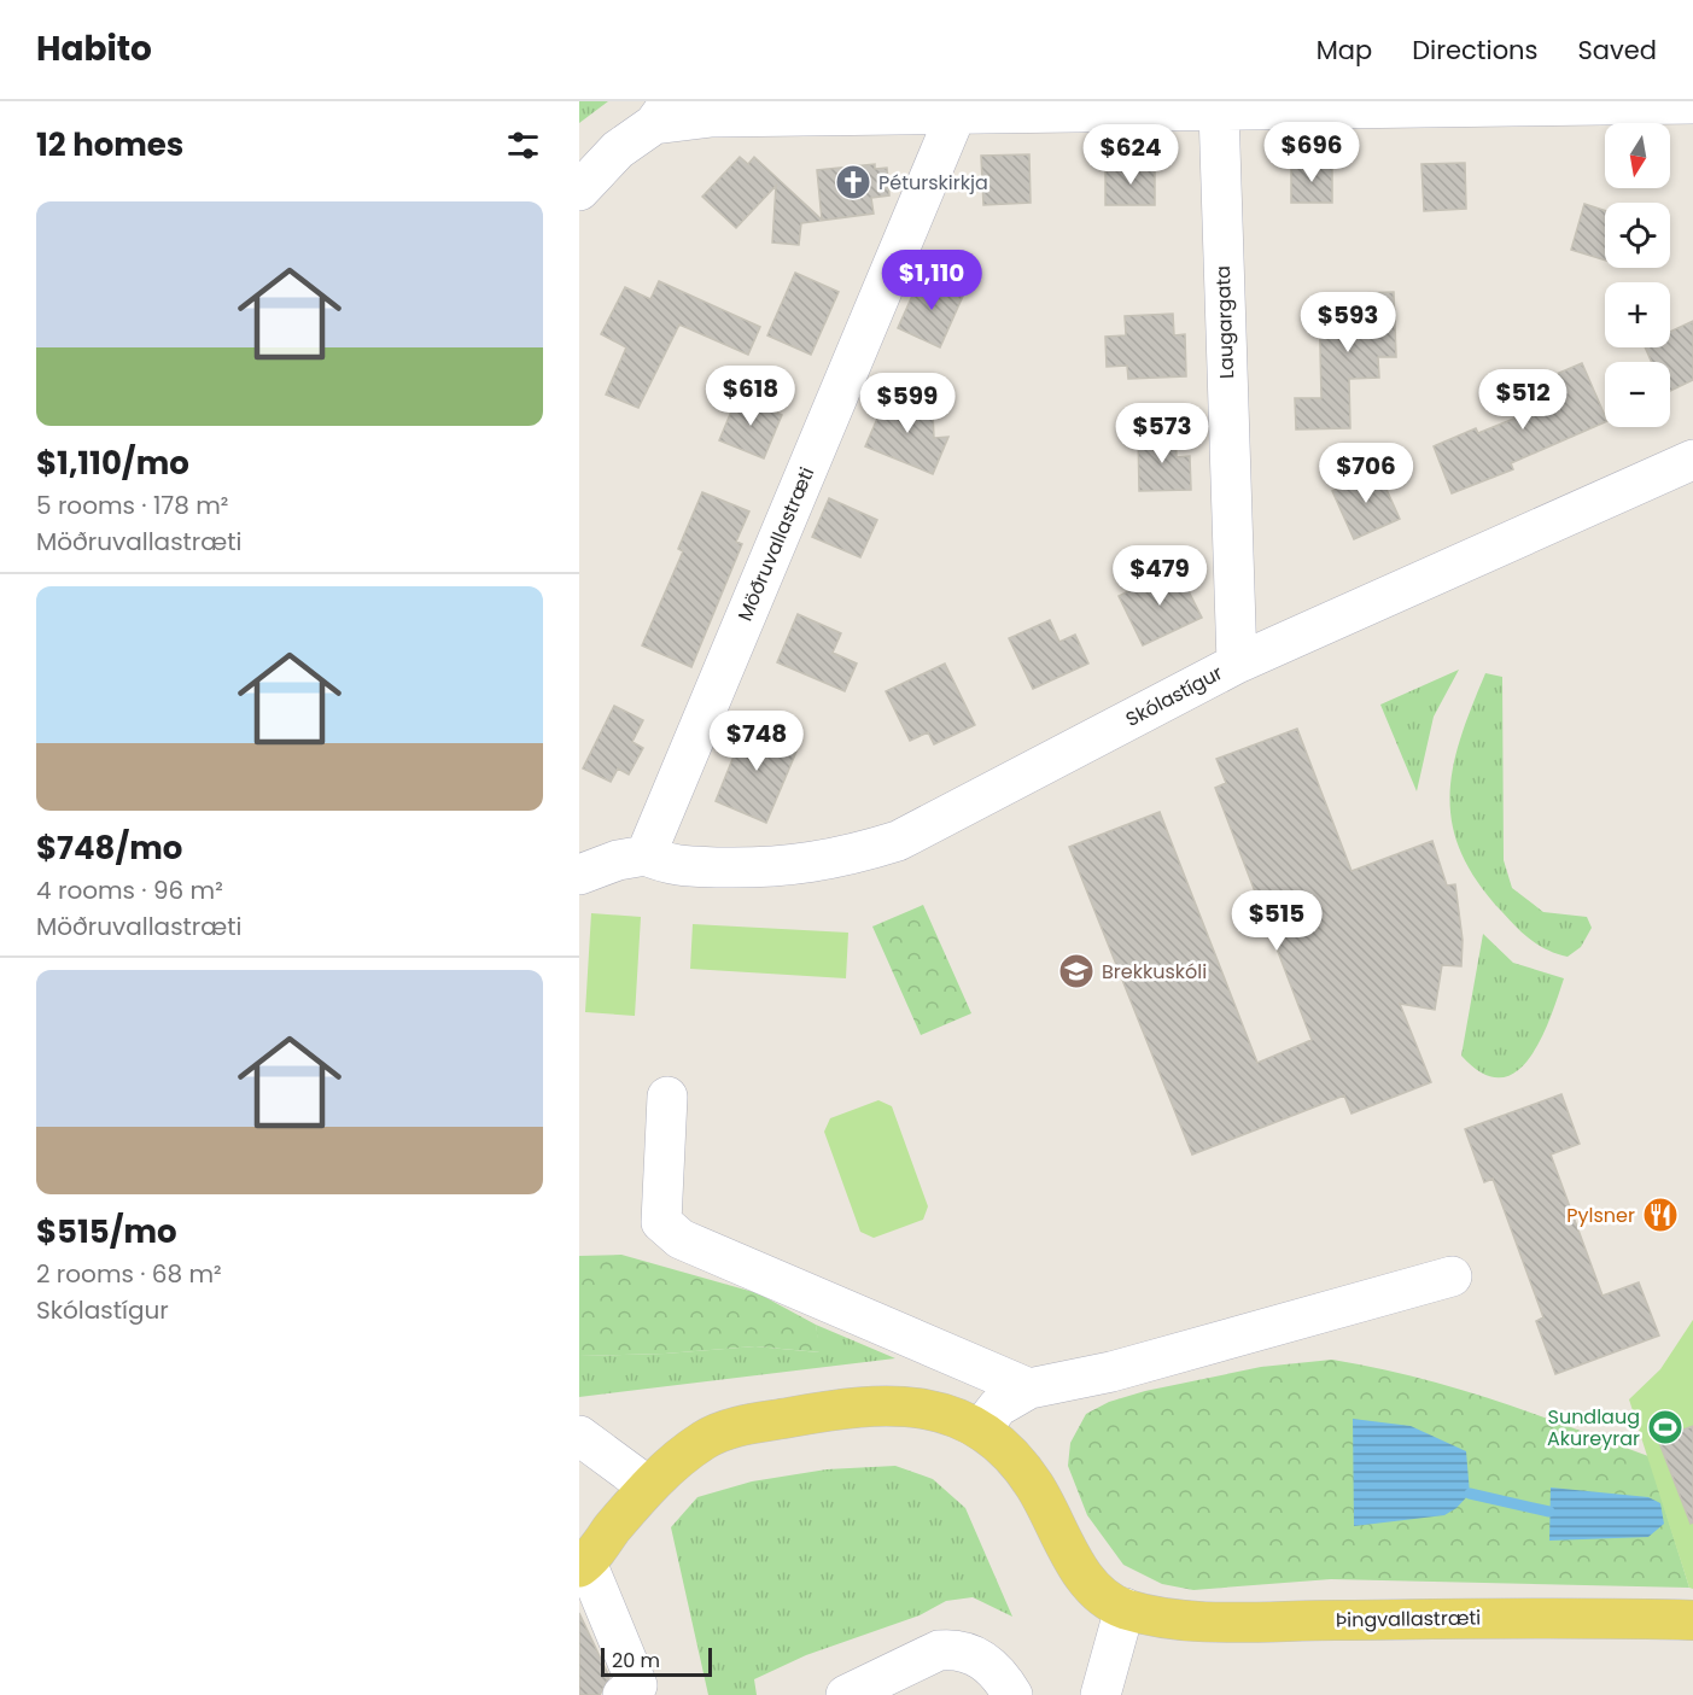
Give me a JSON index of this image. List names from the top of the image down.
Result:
{
  "streets": {
    "main road": ["Þingvallastræti"],
    "street": ["Laugargata", "Möðruvallastræti", "Skólastígur"]
  },
  "crossings": [
    ["Laugargata", "Skólastígur"],
    ["Möðruvallastræti", "Skólastígur"]
  ],
  "places": {
    "church": ["Péturskirkja"],
    "school or university": ["Brekkuskóli"],
    "restaurant": ["Pylsner"],
    "sports": ["Sundlaug Akureyrar"]
  },
  "scale_bar": "20 m",
  "north": "bottom",
  "page": {
    "header": "Habito",
    "nav": ["Map", "Directions", "Saved"],
    "heading": "12 homes",
    "price": [
      "$696",
      "$624",
      "$1,110",
      "$593",
      "$618",
      "$512",
      "$599",
      "$573",
      "$706",
      "$479",
      "$748",
      "$515"
    ],
    "map_buttons": ["+", "−"],
    "list": [
      {
        "name": "$1,110/mo",
        "note": "5 rooms · 178 m² · Möðruvallastræti"
      },
      {
        "name": "$748/mo",
        "note": "4 rooms · 96 m² · Möðruvallastræti"
      },
      {
        "name": "$515/mo",
        "note": "2 rooms · 68 m² · Skólastígur"
      }
    ],
    "scale": "20 m"
  }
}
